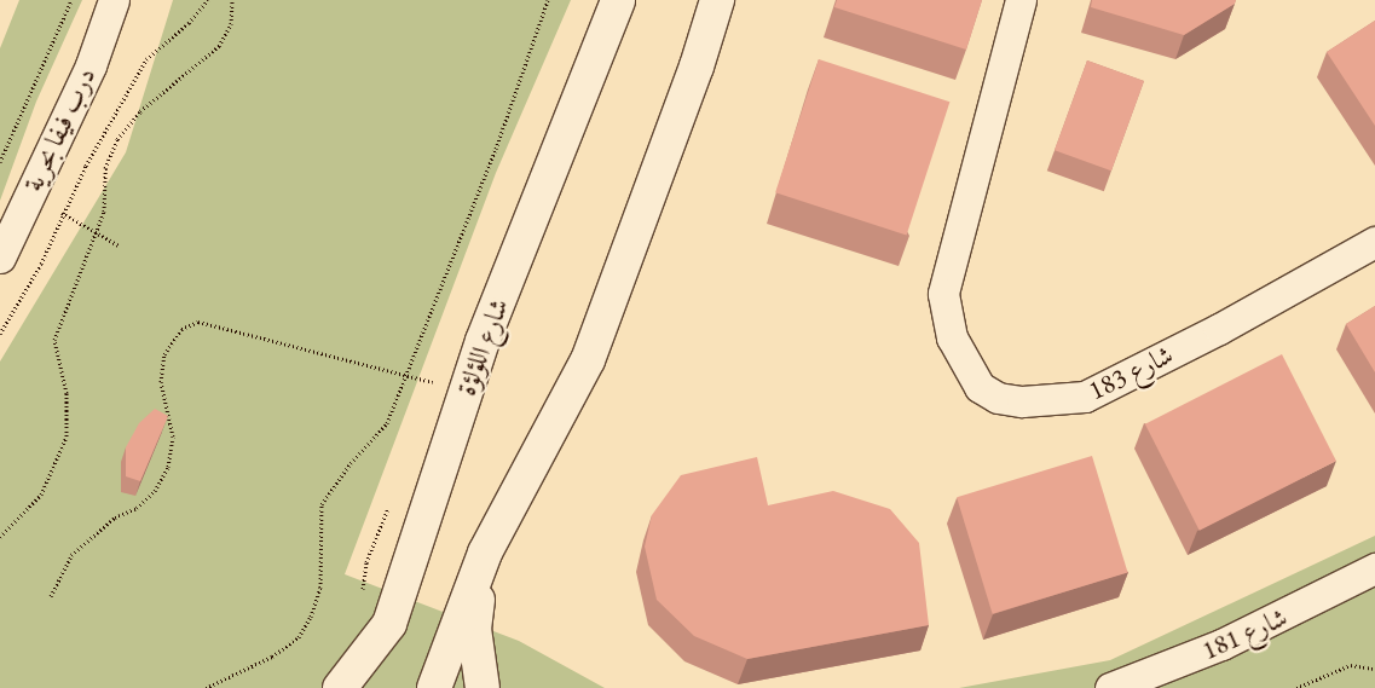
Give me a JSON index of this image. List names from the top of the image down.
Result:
{
  "streets": {
    "main road": ["شارع اللؤلؤة"],
    "street": ["درب فيفا بحرية", "شارع 183", "شارع 181"]
  }
}
